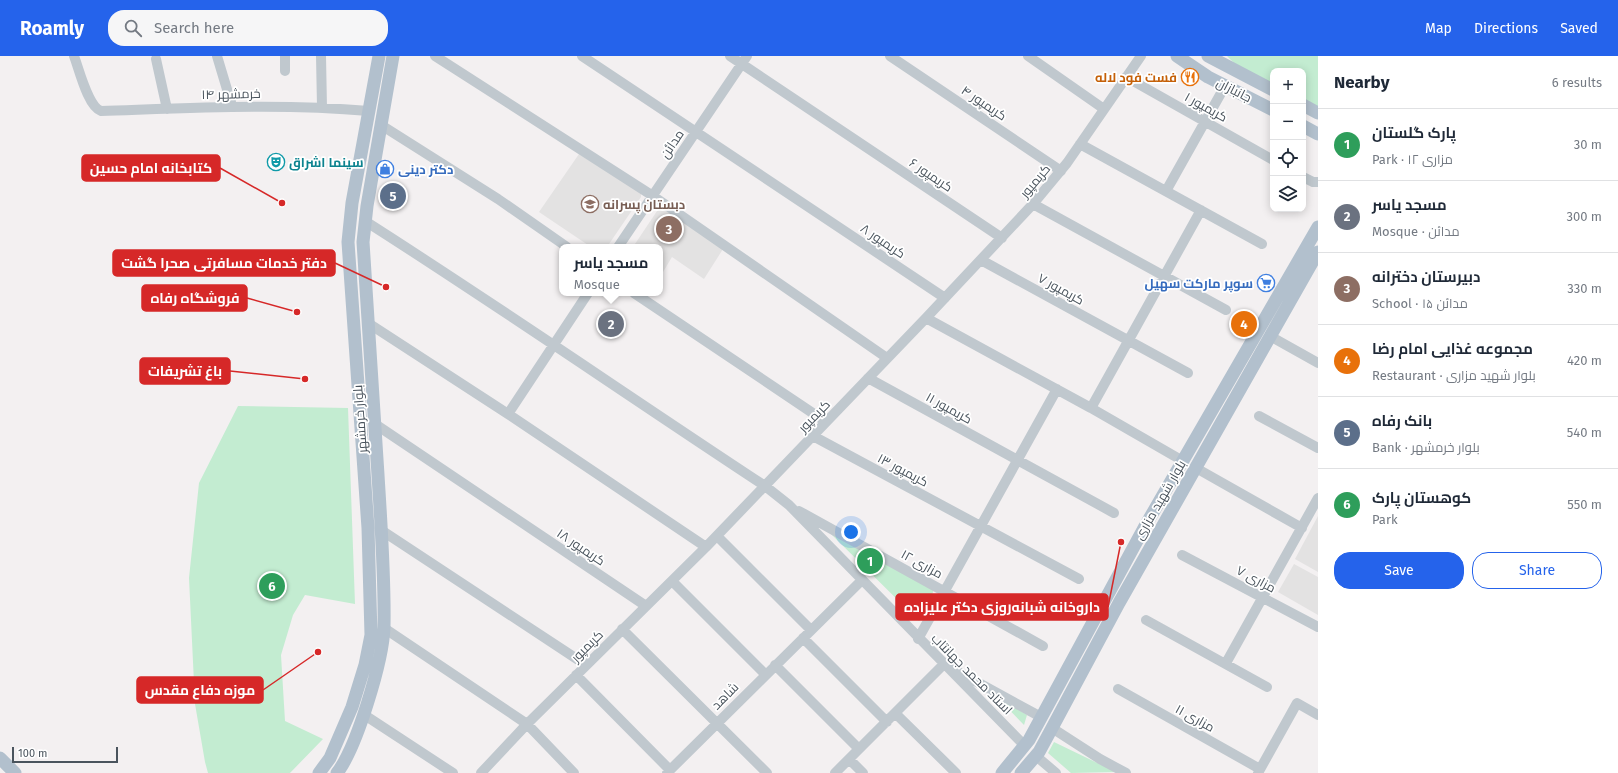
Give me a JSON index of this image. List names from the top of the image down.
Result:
{
  "streets": {
    "main road": ["جانبازان", "بلوار خرمشهر", "بلوار شهید مزاری"],
    "street": [
      "خرمشهر ۱۴",
      "کریمپور ۴",
      "کریمپور ۱",
      "مدائن",
      "کریمپور ۶",
      "کریمپور",
      "کریمپور ۸",
      "کریمپور ۷",
      "کریمپور ۱۱",
      "کریمپور ۱۳",
      "کریمپور ۱۸",
      "مزاری ۱۲",
      "مزاری ۷",
      "استاد محمد جهانتاب",
      "شاهد",
      "مزاری ۱۱"
    ]
  },
  "crossings": [
    ["خرمشهر ۱۴", "بلوار خرمشهر"],
    ["کریمپور ۴", "کریمپور"],
    ["کریمپور ۱", "کریمپور"],
    ["مدائن", "کریمپور ۶"],
    ["مدائن", "کریمپور ۸"],
    ["کریمپور ۶", "کریمپور"],
    ["کریمپور", "کریمپور ۸"],
    ["کریمپور", "کریمپور ۷"],
    ["کریمپور", "کریمپور ۱۱"],
    ["کریمپور", "کریمپور ۱۳"],
    ["کریمپور", "کریمپور ۱۸"],
    ["کریمپور", "استاد محمد جهانتاب"],
    ["بلوار خرمشهر", "کریمپور ۱۸"],
    ["بلوار خرمشهر", "استاد محمد جهانتاب"],
    ["بلوار شهید مزاری", "استاد محمد جهانتاب"],
    ["مزاری ۱۲", "استاد محمد جهانتاب"],
    ["استاد محمد جهانتاب", "شاهد"]
  ],
  "places": {
    "restaurant": ["فست فود لاله"],
    "theatre": ["سینما اشراق"],
    "shop": ["دکتر دینی"],
    "other": [
      "کتابخانه امام حسین",
      "دفتر خدمات مسافرتی صحرا گشت",
      "فروشگاه رفاه",
      "باغ تشریفات",
      "داروخانه شبانه‌روزی دکتر علیزاده",
      "موزه دفاع مقدس"
    ],
    "school or university": ["دبستان پسرانه"],
    "supermarket": ["سوپر مارکت سهیل"]
  },
  "scale_bar": "100 m",
  "page": {
    "header": "Roamly",
    "search": "Search here",
    "nav": ["Map", "Directions", "Saved"],
    "heading": ["Nearby", "6 results"],
    "map_buttons": ["+", "−"],
    "list": [
      {
        "mark": "1",
        "name": "پارک گلستان",
        "note": "Park · مزاری ۱۲",
        "value": "30 m"
      },
      {
        "mark": "2",
        "name": "مسجد یاسر",
        "note": "Mosque · مدائن",
        "value": "300 m"
      },
      {
        "mark": "3",
        "name": "دبیرستان دخترانه",
        "note": "School · مدائن ۱۵",
        "value": "330 m"
      },
      {
        "mark": "4",
        "name": "مجموعه غذایی امام رضا",
        "note": "Restaurant · بلوار شهید مزاری",
        "value": "420 m"
      },
      {
        "mark": "5",
        "name": "بانک رفاه",
        "note": "Bank · بلوار خرمشهر",
        "value": "540 m"
      },
      {
        "mark": "6",
        "name": "کوهستان پارک",
        "note": "Park",
        "value": "550 m"
      }
    ],
    "pins": [
      "5",
      "3",
      "2",
      "4",
      "1",
      "6"
    ],
    "popup": ["مسجد یاسر", "Mosque"],
    "buttons": ["Save", "Share"],
    "scale": "100 m"
  }
}
